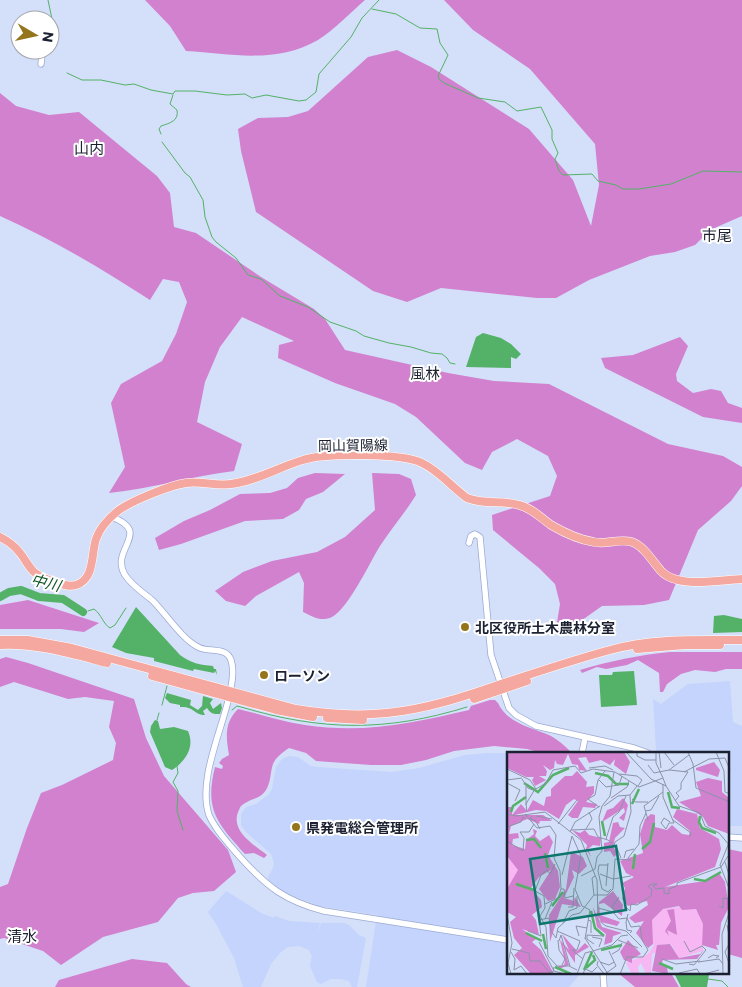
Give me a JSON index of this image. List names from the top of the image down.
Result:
{
  "streets": {
    "main road": ["岡山賀陽線"]
  },
  "districts": [
    "山内",
    "市尾",
    "風林",
    "清水"
  ],
  "water": ["中川"],
  "places": ["北区役所土木農林分室", "ローソン", "県発電総合管理所"],
  "north": "right"
}
